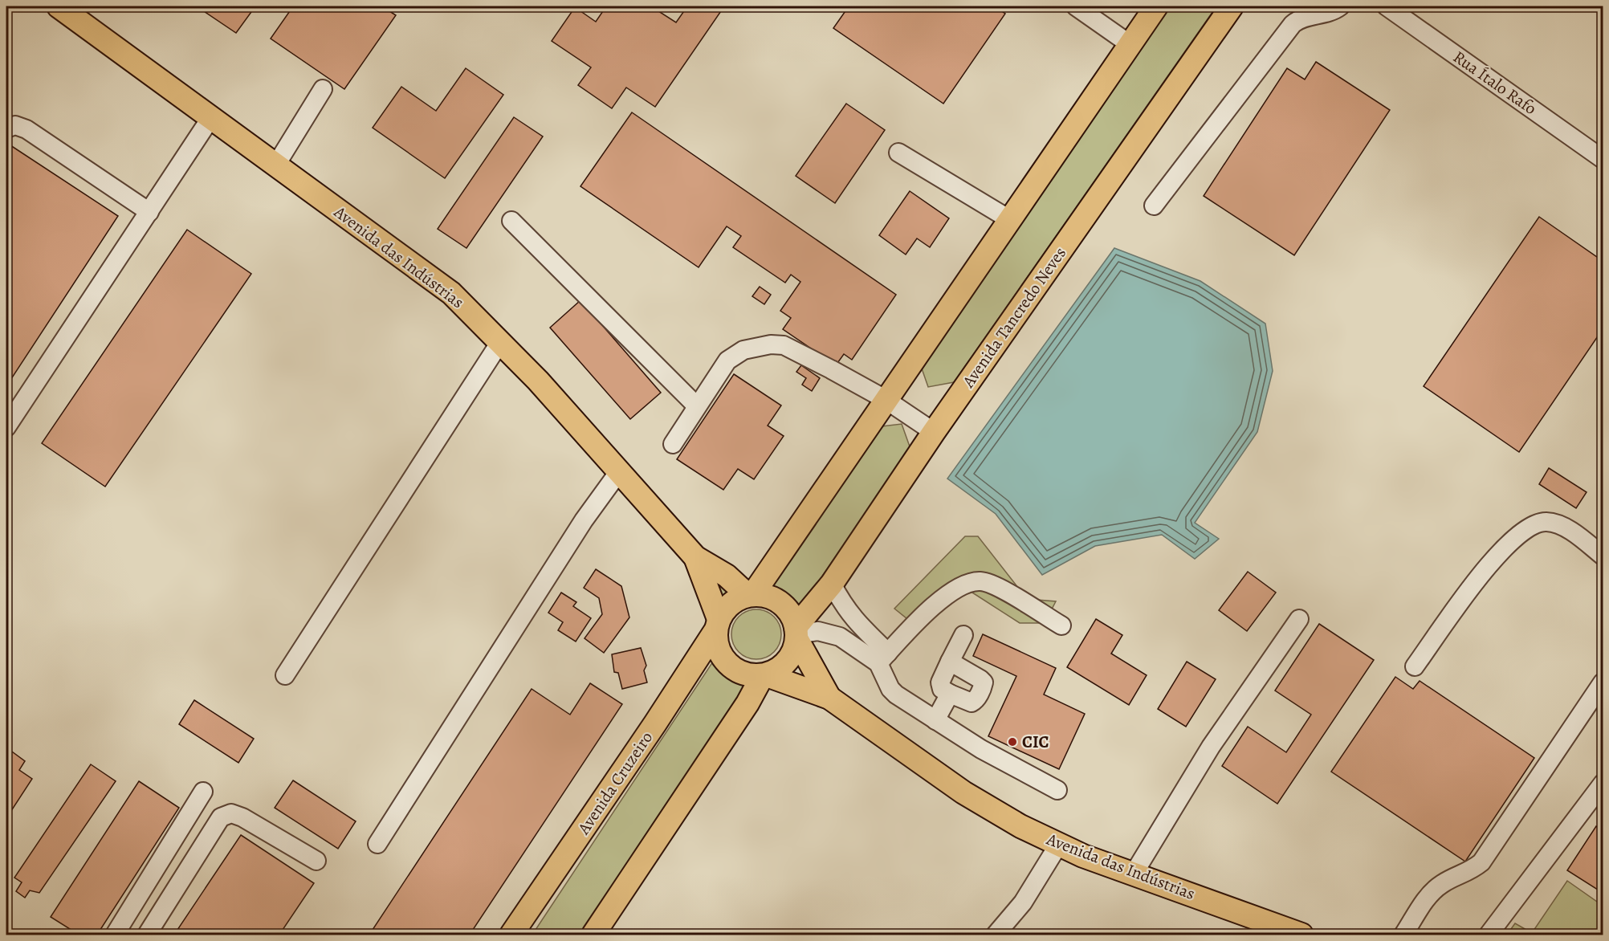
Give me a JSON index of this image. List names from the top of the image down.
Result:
{
  "streets": {
    "main road": ["Avenida das Indústrias", "Avenida Tancredo Neves", "Avenida Cruzeiro"],
    "lane": ["Rua Ítalo Rafo"]
  },
  "crossings": [
    ["Avenida Tancredo Neves", "Avenida Cruzeiro"]
  ],
  "places": ["CIC"]
}
